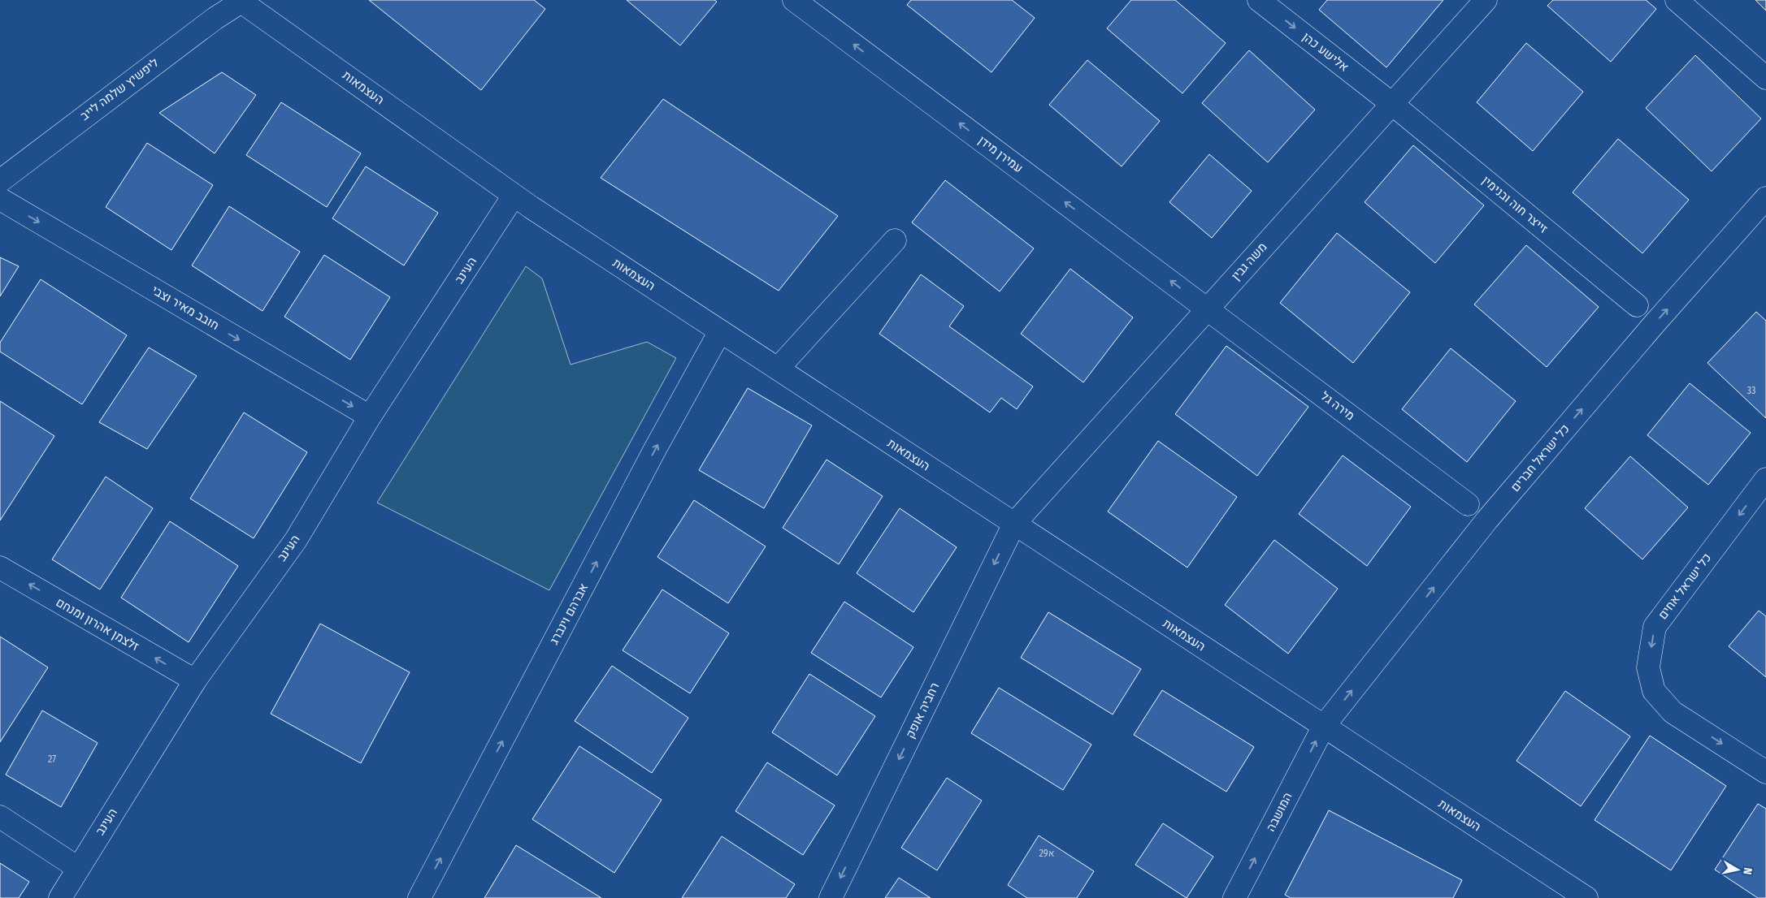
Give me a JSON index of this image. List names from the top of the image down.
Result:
{
  "streets": {
    "street": [
      "אלישע כהן",
      "העצמאות",
      "ליפשיץ שלמה לייב",
      "עמירן מידן",
      "זייצר חוה ובנימין",
      "משה גבין",
      "העינב",
      "חובב מאיר וצבי",
      "מירה גל",
      "כל ישראל חברים",
      "כל ישראל אחים",
      "אברהם וינברג",
      "זלצמן אהרון ומנחם",
      "רחביה אופק",
      "המושבה"
    ]
  },
  "crossings": [
    ["אלישע כהן", "זייצר חוה ובנימין"],
    ["אלישע כהן", "משה גבין"],
    ["העצמאות", "ליפשיץ שלמה לייב"],
    ["העצמאות", "משה גבין"],
    ["העצמאות", "העינב"],
    ["העצמאות", "כל ישראל חברים"],
    ["העצמאות", "אברהם וינברג"],
    ["העצמאות", "רחביה אופק"],
    ["העצמאות", "המושבה"],
    ["עמירן מידן", "משה גבין"],
    ["עמירן מידן", "מירה גל"],
    ["זייצר חוה ובנימין", "משה גבין"],
    ["משה גבין", "מירה גל"],
    ["משה גבין", "רחביה אופק"],
    ["העינב", "חובב מאיר וצבי"],
    ["העינב", "זלצמן אהרון ומנחם"],
    ["כל ישראל חברים", "המושבה"]
  ],
  "one_way": [
    "אלישע כהן",
    "עמירן מידן",
    "חובב מאיר וצבי",
    "כל ישראל חברים",
    "אברהם וינברג",
    "זלצמן אהרון ומנחם",
    "רחביה אופק",
    "המושבה"
  ],
  "house_numbers": ["33", "27", "29א"],
  "north": "right"
}
